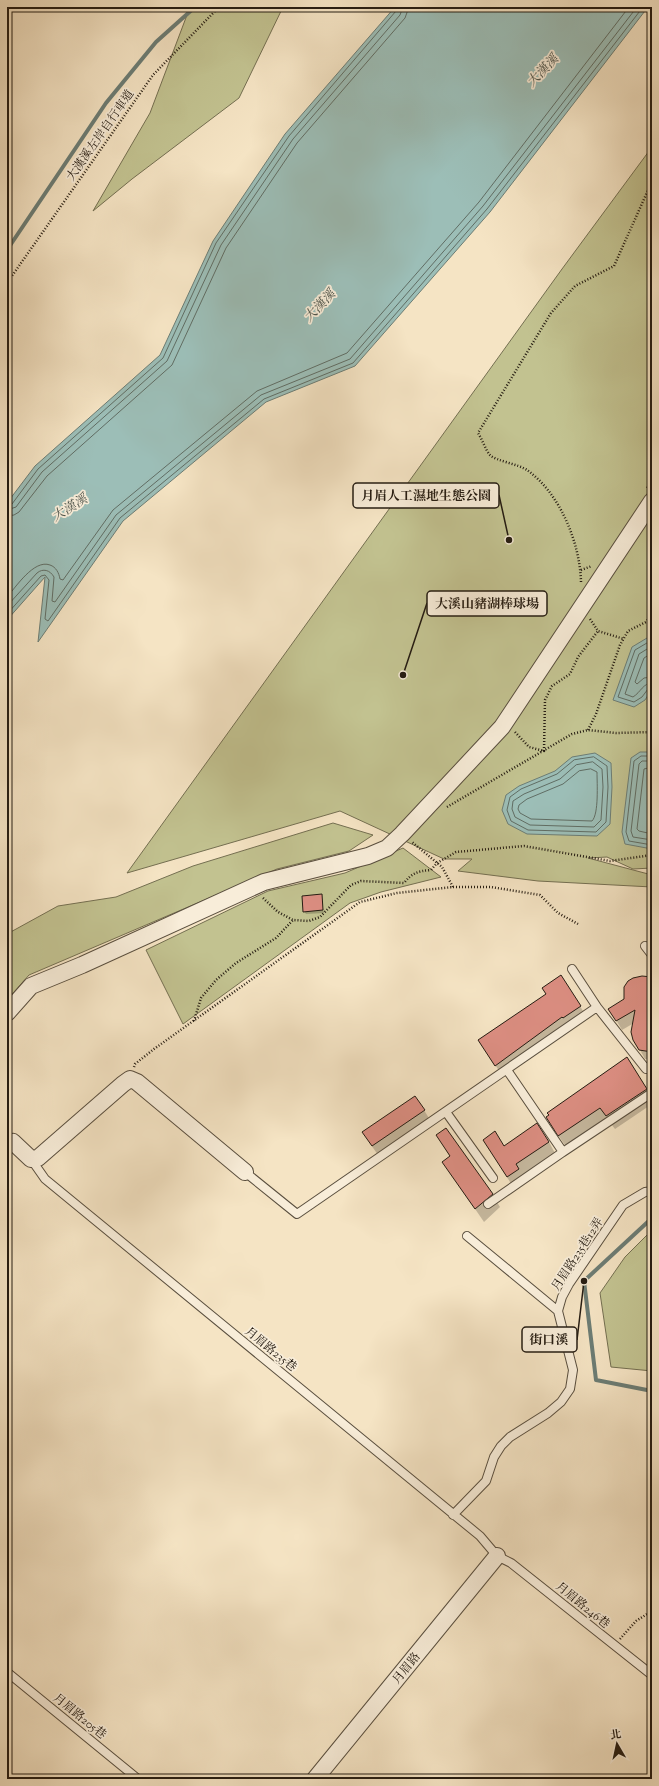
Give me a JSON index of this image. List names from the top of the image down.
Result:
{
  "streets": {
    "street": ["月眉路"],
    "lane": [
      "月眉路235巷12弄",
      "月眉路235巷",
      "月眉路246巷",
      "月眉路205巷"
    ],
    "path": ["大漢溪左岸自行車道"]
  },
  "crossings": [
    ["月眉路235巷12弄", "月眉路235巷"],
    ["月眉路235巷", "月眉路246巷"],
    ["月眉路235巷", "月眉路"],
    ["月眉路246巷", "月眉路"]
  ],
  "water": ["大漢溪"],
  "places": ["月眉人工濕地生態公園", "大溪山豬湖棒球場", "街口溪"],
  "north": "top"
}
